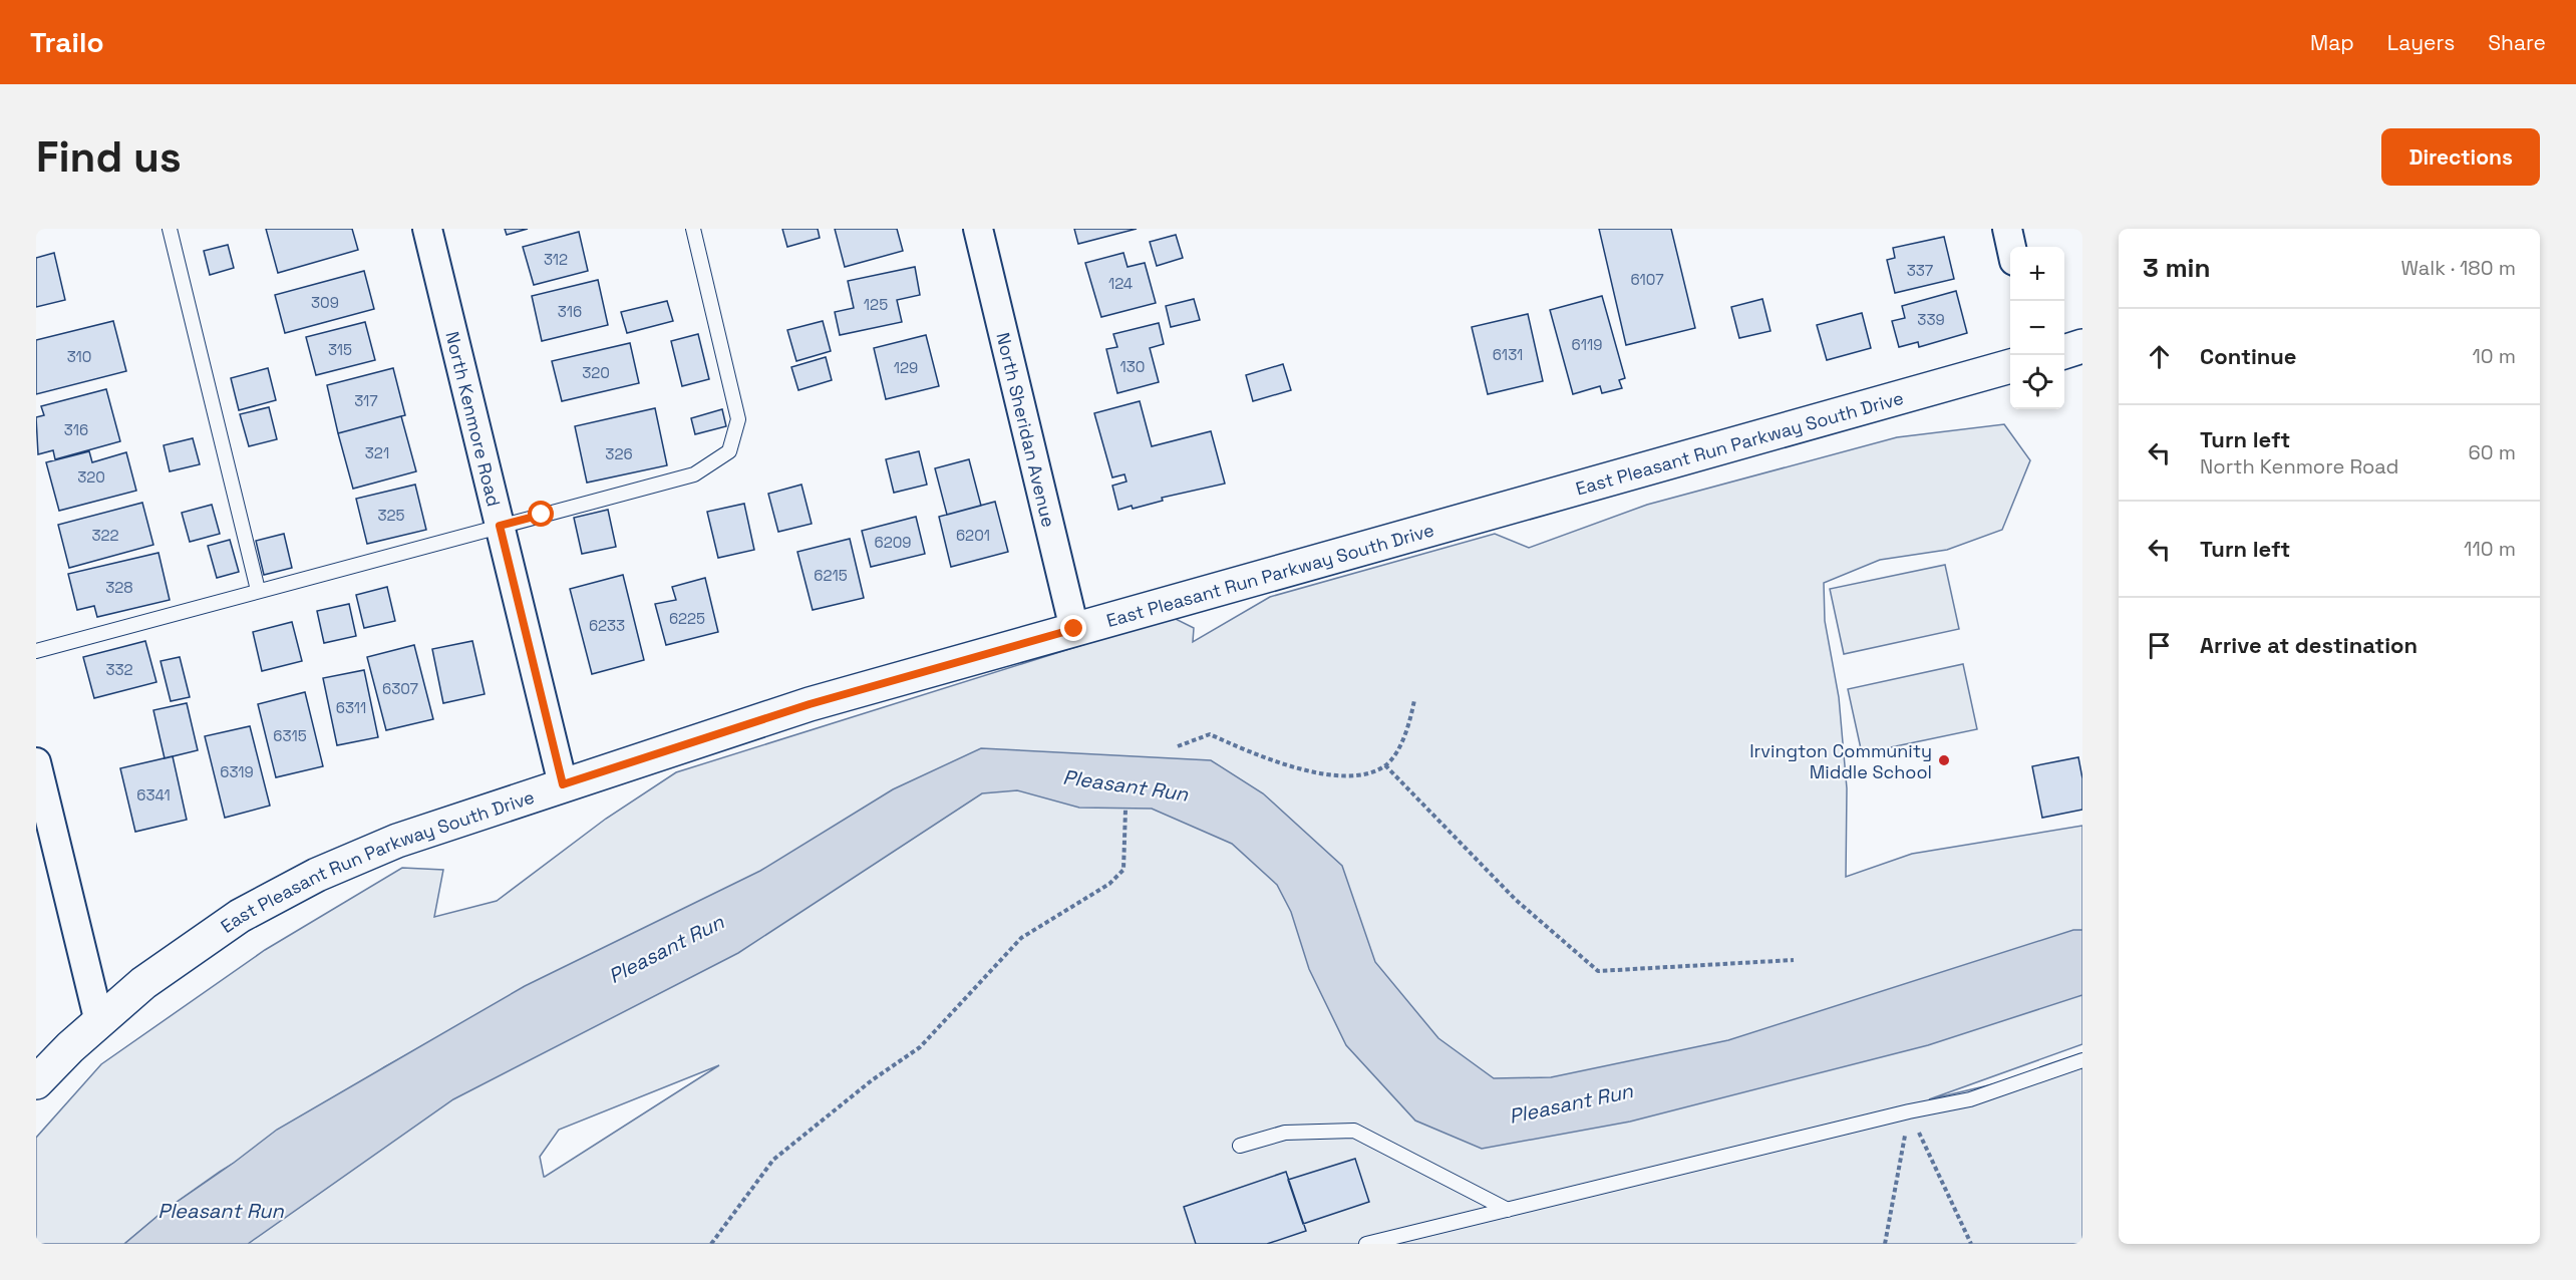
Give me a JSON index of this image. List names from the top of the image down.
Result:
{
  "streets": {
    "street": ["North Kenmore Road", "North Sheridan Avenue", "East Pleasant Run Parkway South Drive"]
  },
  "crossings": [
    ["North Kenmore Road", "East Pleasant Run Parkway South Drive"],
    ["North Sheridan Avenue", "East Pleasant Run Parkway South Drive"]
  ],
  "water": ["Pleasant Run"],
  "places": ["Irvington Community Middle School"],
  "house_numbers": [
    "312",
    "337",
    "6107",
    "124",
    "309",
    "125",
    "316",
    "339",
    "6119",
    "315",
    "6131",
    "310",
    "130",
    "129",
    "320",
    "317",
    "316",
    "321",
    "326",
    "320",
    "325",
    "322",
    "6201",
    "6209",
    "6215",
    "328",
    "6225",
    "6233",
    "332",
    "6307",
    "6311",
    "6315",
    "6319",
    "6341"
  ],
  "page": {
    "header": "Trailo",
    "nav": ["Map", "Layers", "Share"],
    "buttons": "Directions",
    "title": "Find us",
    "heading": ["3 min", "Walk · 180 m"],
    "map_buttons": ["+", "−"],
    "list": [
      ["Continue", "10 m"],
      ["Turn left", "North Kenmore Road", "60 m"],
      ["Turn left", "110 m"],
      "Arrive at destination"
    ]
  }
}
